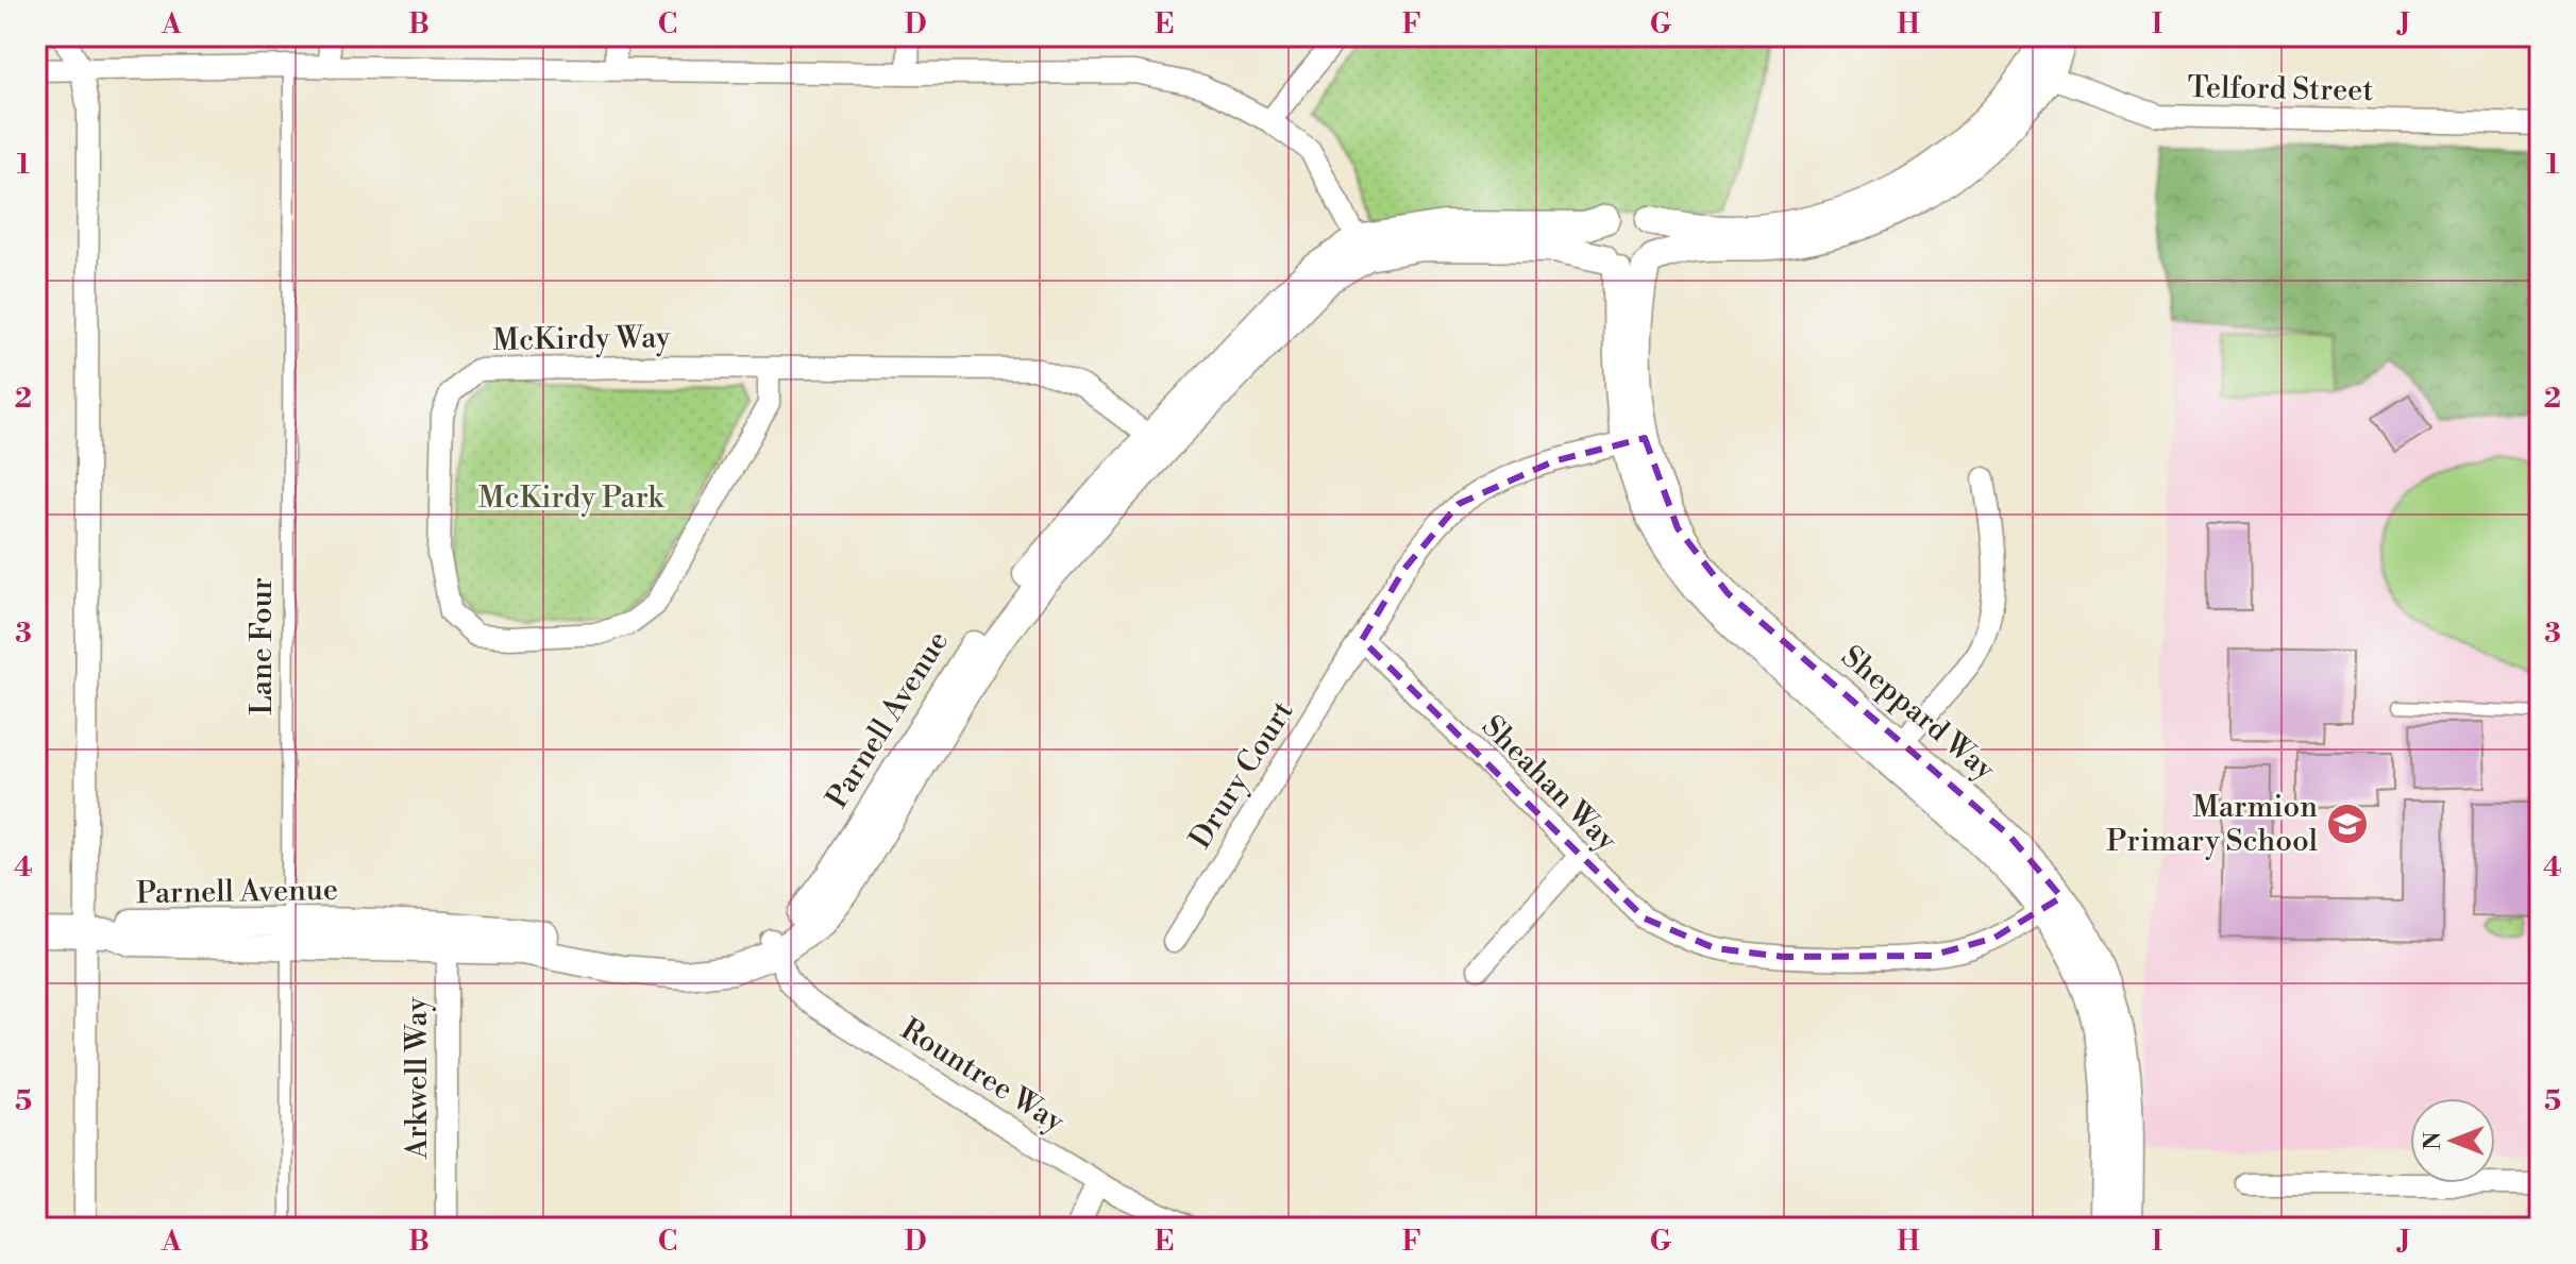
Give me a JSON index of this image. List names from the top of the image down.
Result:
{
  "streets": {
    "street": [
      "Telford Street",
      "McKirdy Way",
      "Sheppard Way",
      "Parnell Avenue",
      "Drury Court",
      "Sheahan Way",
      "Rountree Way",
      "Arkwell Way"
    ],
    "lane": ["Lane Four"]
  },
  "crossings": [
    ["Telford Street", "Parnell Avenue"],
    ["McKirdy Way", "Parnell Avenue"],
    ["Lane Four", "Parnell Avenue"],
    ["Sheppard Way", "Parnell Avenue"],
    ["Sheppard Way", "Sheahan Way"],
    ["Parnell Avenue", "Rountree Way"],
    ["Parnell Avenue", "Arkwell Way"],
    ["Drury Court", "Sheahan Way"]
  ],
  "parks": ["McKirdy Park"],
  "places": {
    "school or university": ["Marmion Primary School"]
  },
  "north": "left",
  "grid": {
    "columns": [
      "A",
      "B",
      "C",
      "D",
      "E",
      "F",
      "G",
      "H",
      "I",
      "J"
    ],
    "rows": [
      "1",
      "2",
      "3",
      "4",
      "5"
    ]
  }
}
